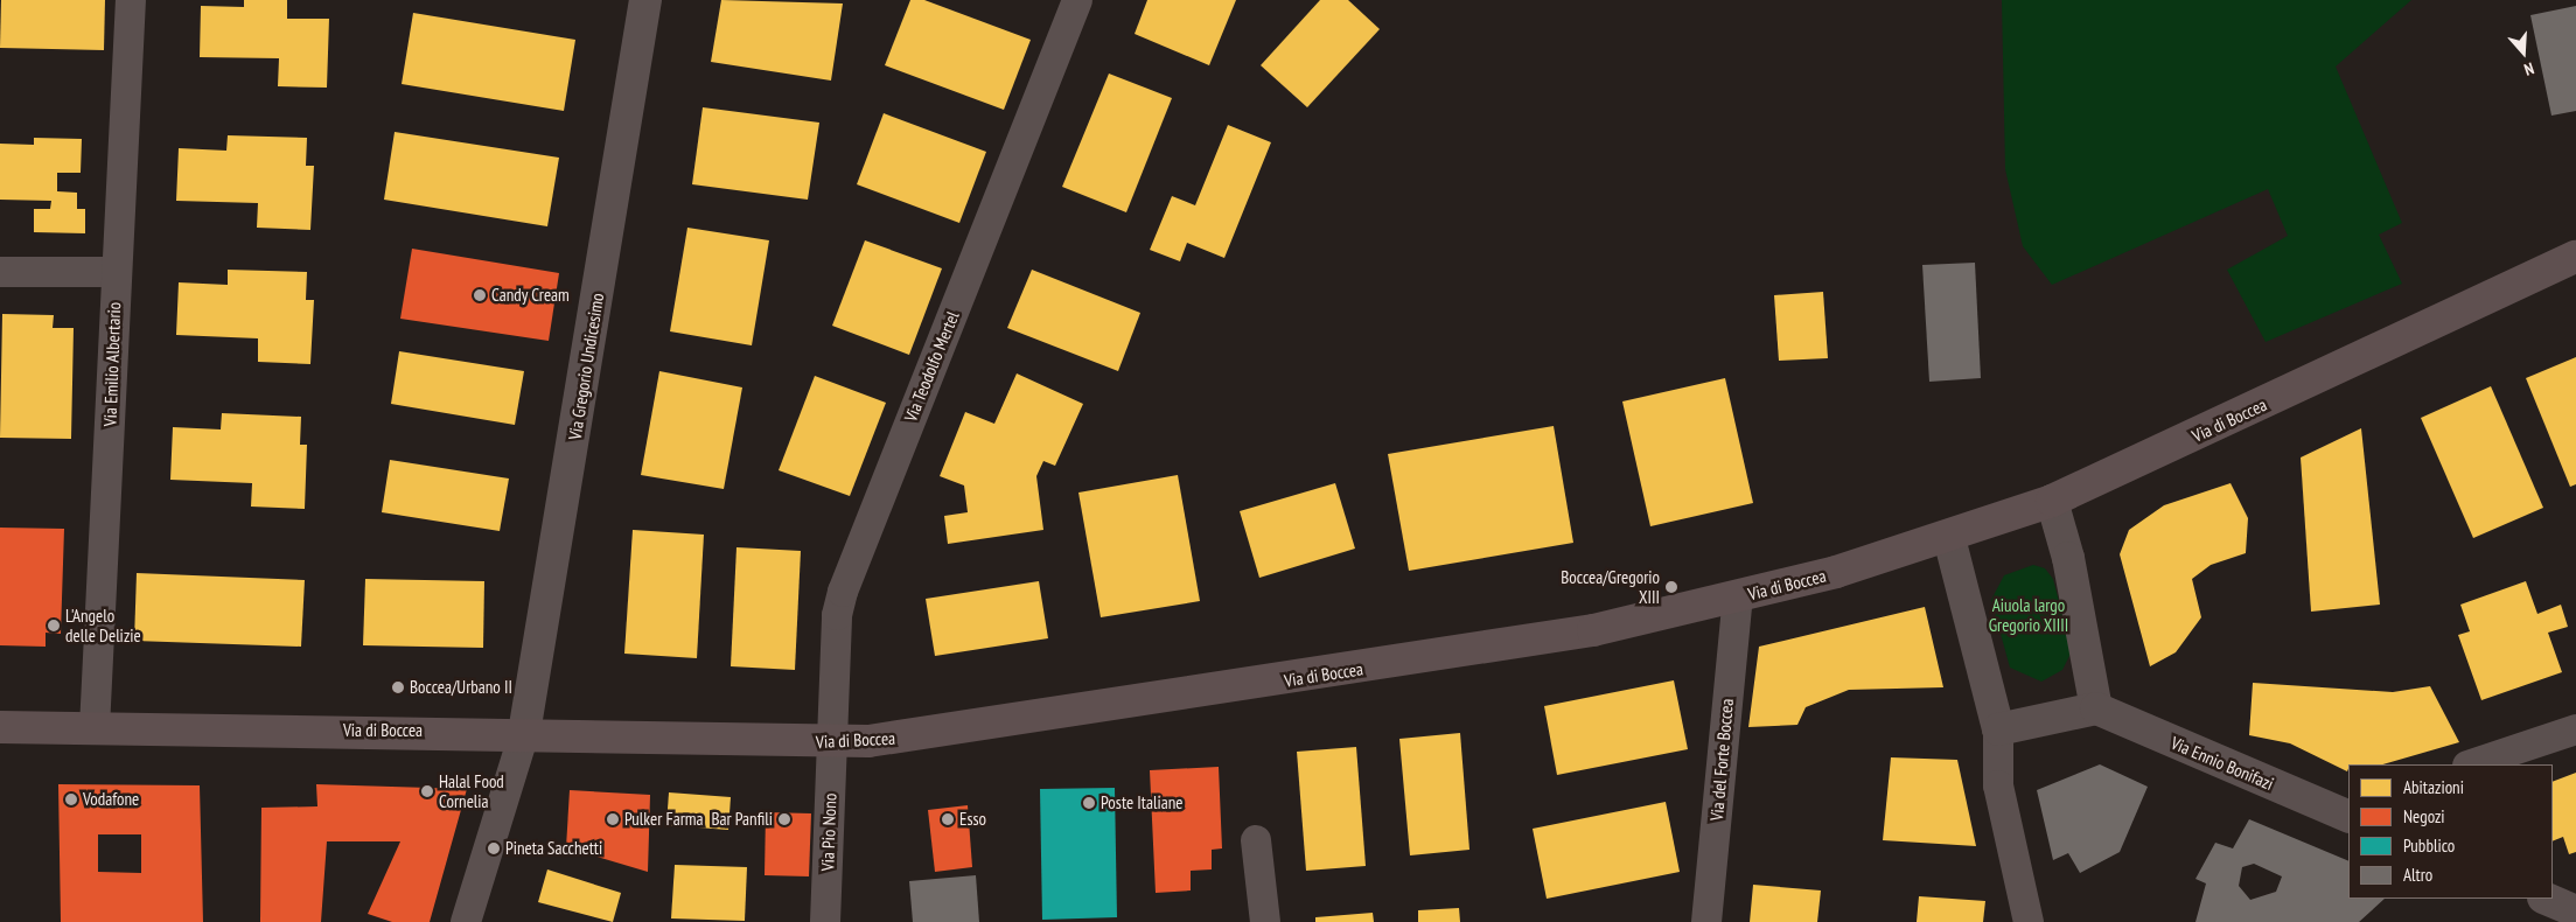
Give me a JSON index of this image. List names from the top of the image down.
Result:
{
  "streets": {
    "main road": ["Via di Boccea"],
    "street": [
      "Via Emilio Albertario",
      "Via Gregorio Undicesimo",
      "Via Teodolfo Mertel",
      "Via del Forte Boccea",
      "Via Ennio Bonifazi",
      "Via Pio Nono"
    ]
  },
  "crossings": [
    ["Via Emilio Albertario", "Via di Boccea"],
    ["Via Gregorio Undicesimo", "Via di Boccea"],
    ["Via Teodolfo Mertel", "Via di Boccea"],
    ["Via Teodolfo Mertel", "Via Pio Nono"],
    ["Via di Boccea", "Via del Forte Boccea"],
    ["Via di Boccea", "Via Pio Nono"]
  ],
  "parks": ["Aiuola largo Gregorio XIIII"],
  "places": [
    "Candy Cream",
    "Boccea/Gregorio XIII",
    "L'Angelo delle Delizie",
    "Boccea/Urbano II",
    "Halal Food Cornelia",
    "Vodafone",
    "Poste Italiane",
    "Pulker Farma",
    "Bar Panfili",
    "Esso",
    "Pineta Sacchetti"
  ],
  "legend": [
    "Abitazioni",
    "Negozi",
    "Pubblico",
    "Altro"
  ],
  "north": "bottom"
}
